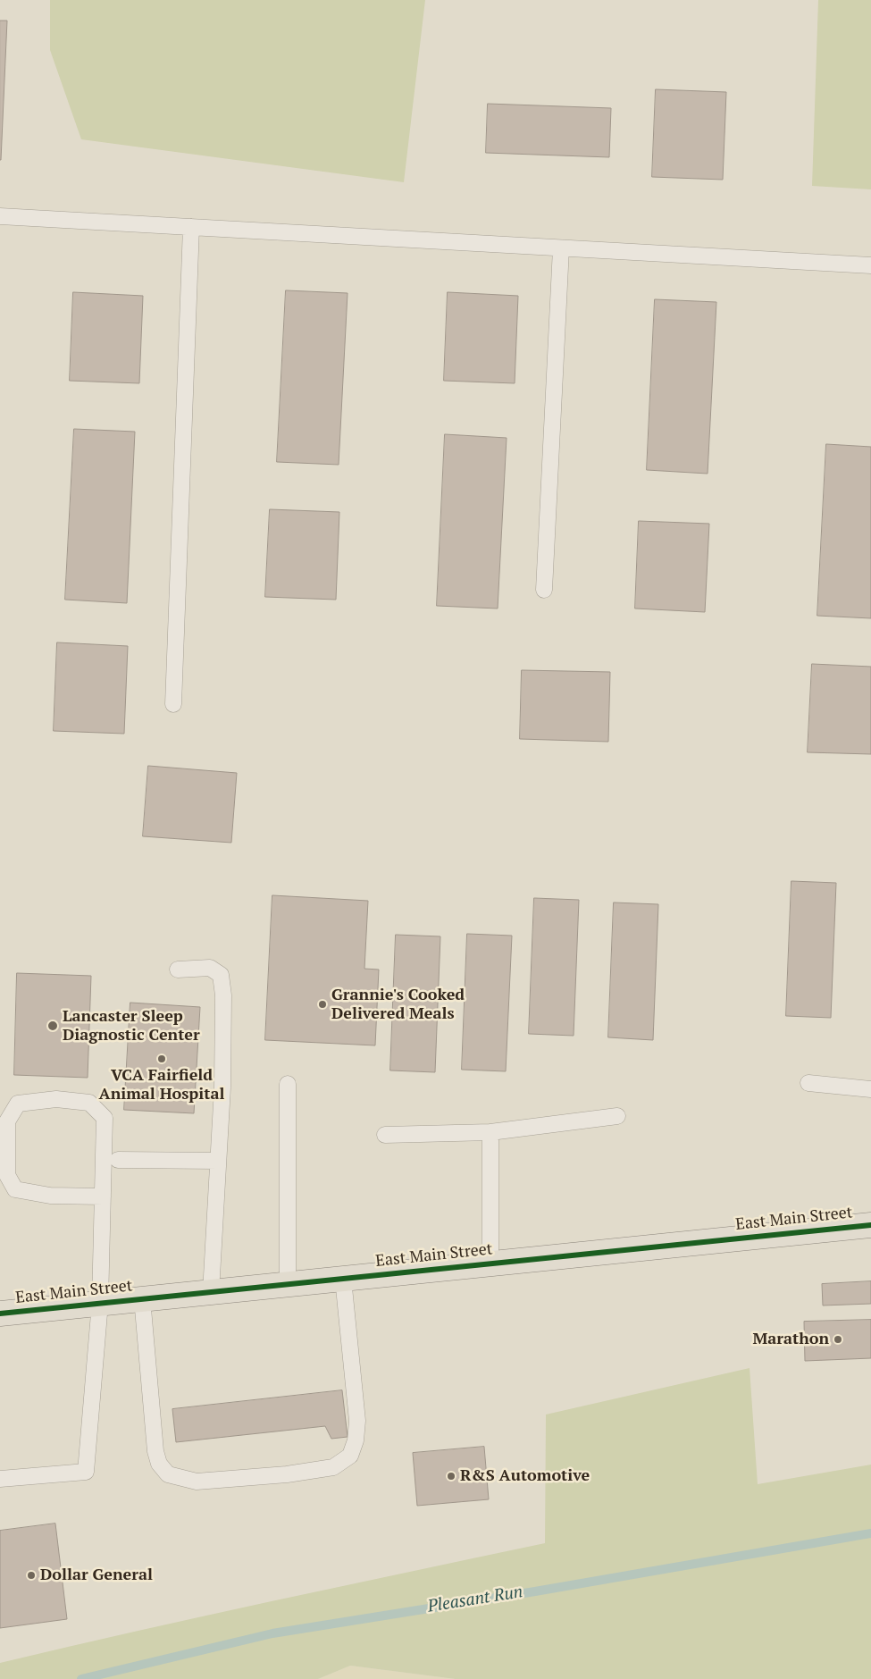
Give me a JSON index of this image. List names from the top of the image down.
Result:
{
  "streets": {
    "main road": ["East Main Street"]
  },
  "water": ["Pleasant Run"],
  "places": [
    "Grannie's Cooked Delivered Meals",
    "Lancaster Sleep Diagnostic Center",
    "VCA Fairfield Animal Hospital",
    "Marathon",
    "R&S Automotive",
    "Dollar General"
  ]
}
